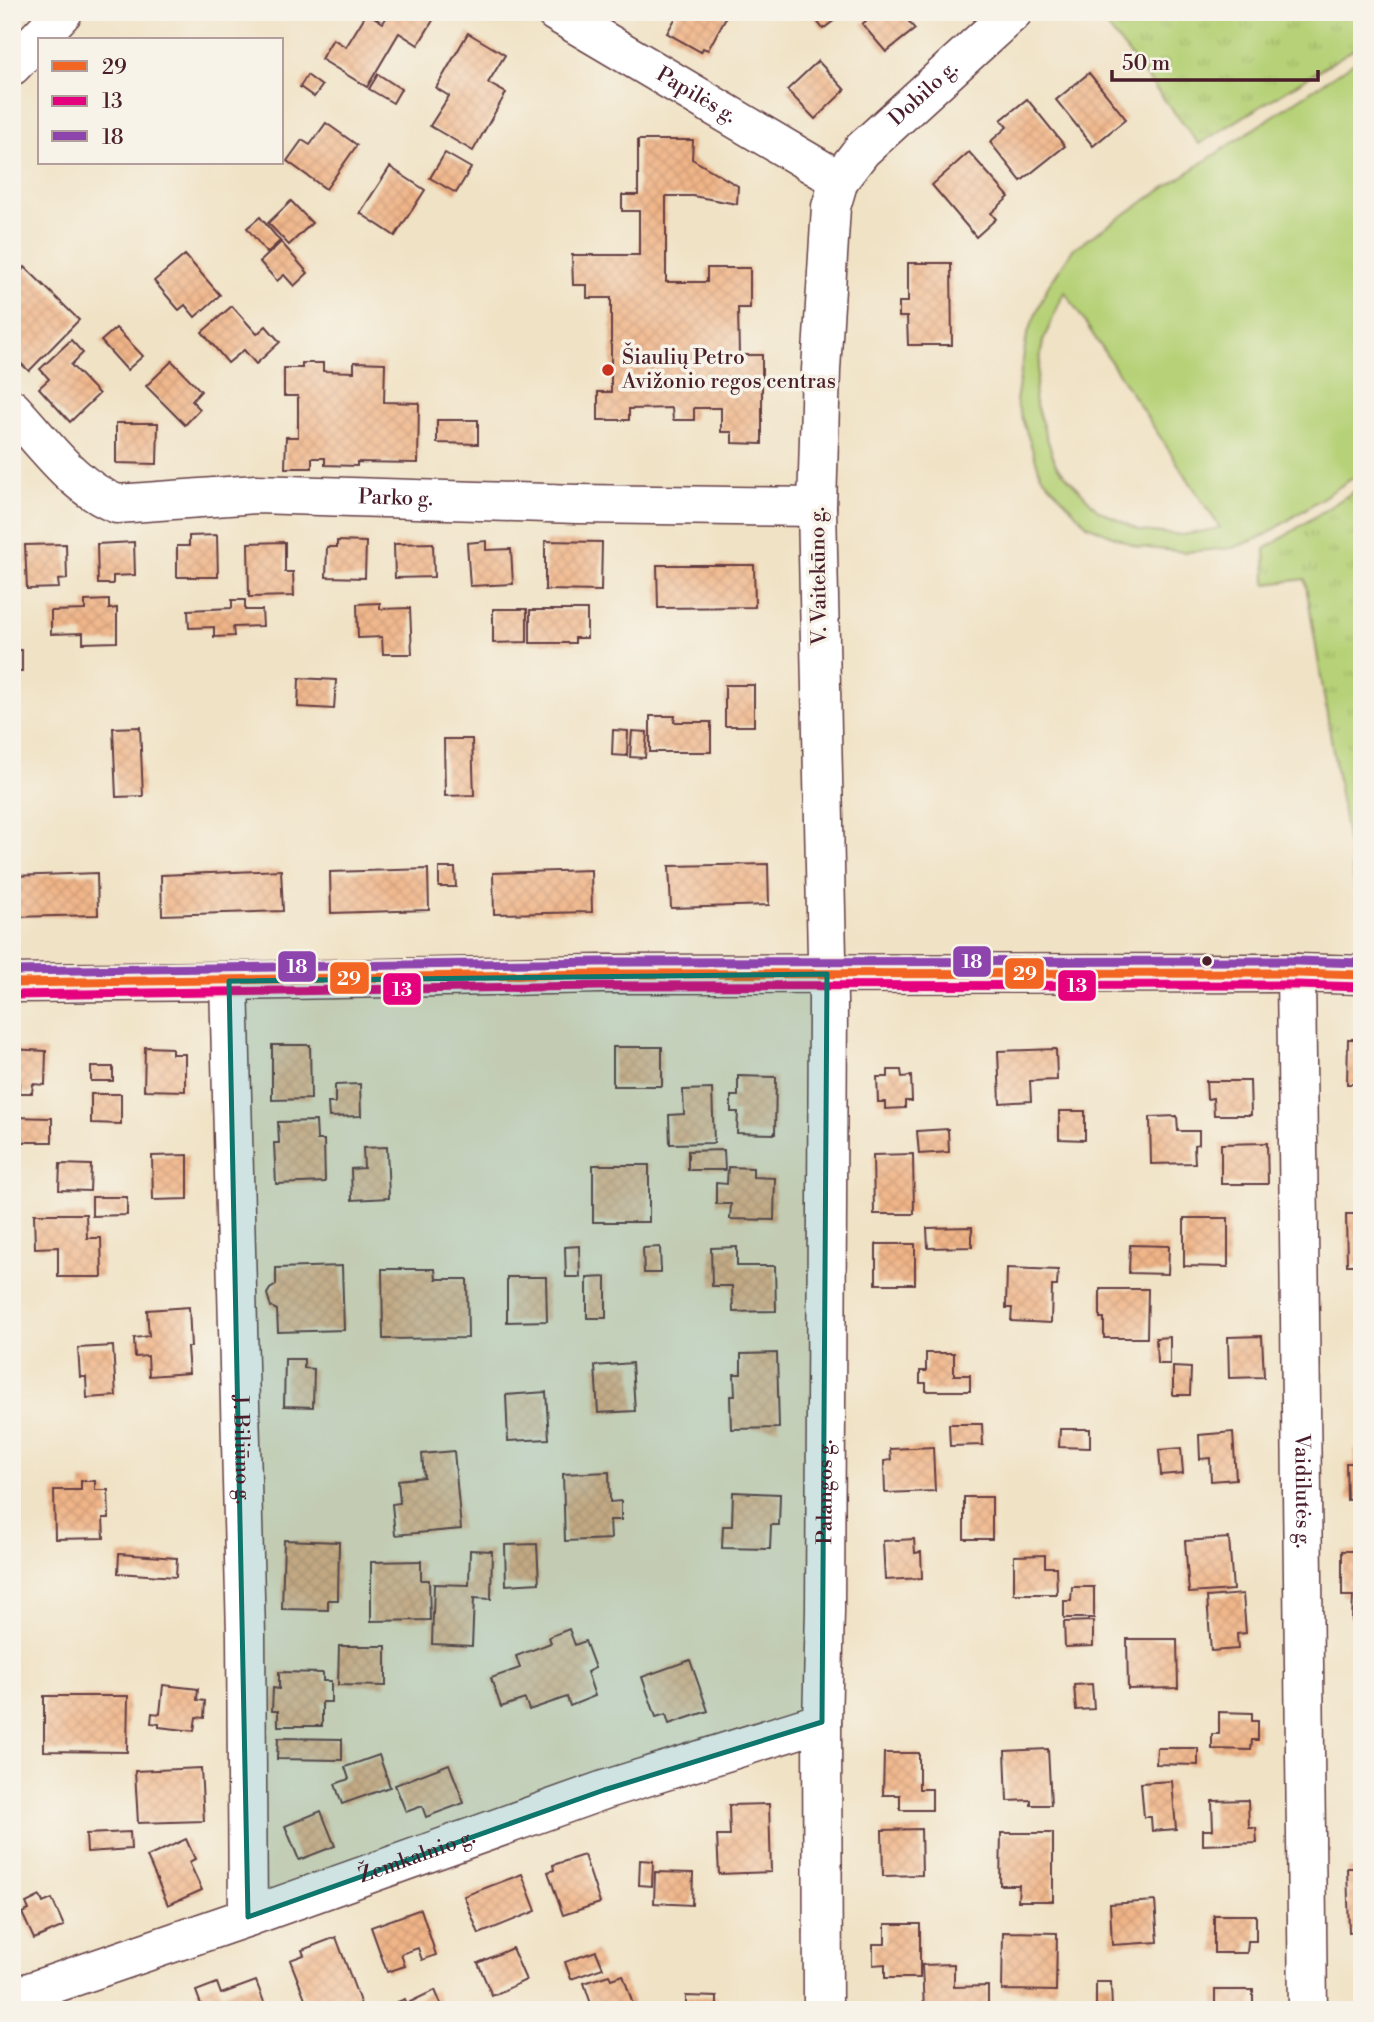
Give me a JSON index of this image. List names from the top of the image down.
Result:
{
  "streets": {
    "street": [
      "Dobilo g.",
      "Papilės g.",
      "Parko g.",
      "V. Vaitekūno g.",
      "J. Biliūno g.",
      "Vaidilutės g.",
      "Palangos g.",
      "Žemkalnio g."
    ]
  },
  "crossings": [
    ["Dobilo g.", "Papilės g."],
    ["Dobilo g.", "V. Vaitekūno g."],
    ["Papilės g.", "V. Vaitekūno g."],
    ["Parko g.", "V. Vaitekūno g."],
    ["V. Vaitekūno g.", "Palangos g."],
    ["J. Biliūno g.", "Žemkalnio g."],
    ["Palangos g.", "Žemkalnio g."]
  ],
  "places": ["Šiaulių Petro Avižonio regos centras"],
  "lines": ["transit line 18", "transit line 29", "transit line 13"],
  "legend": ["29", "13", "18"],
  "scale_bar": "50 m"
}
